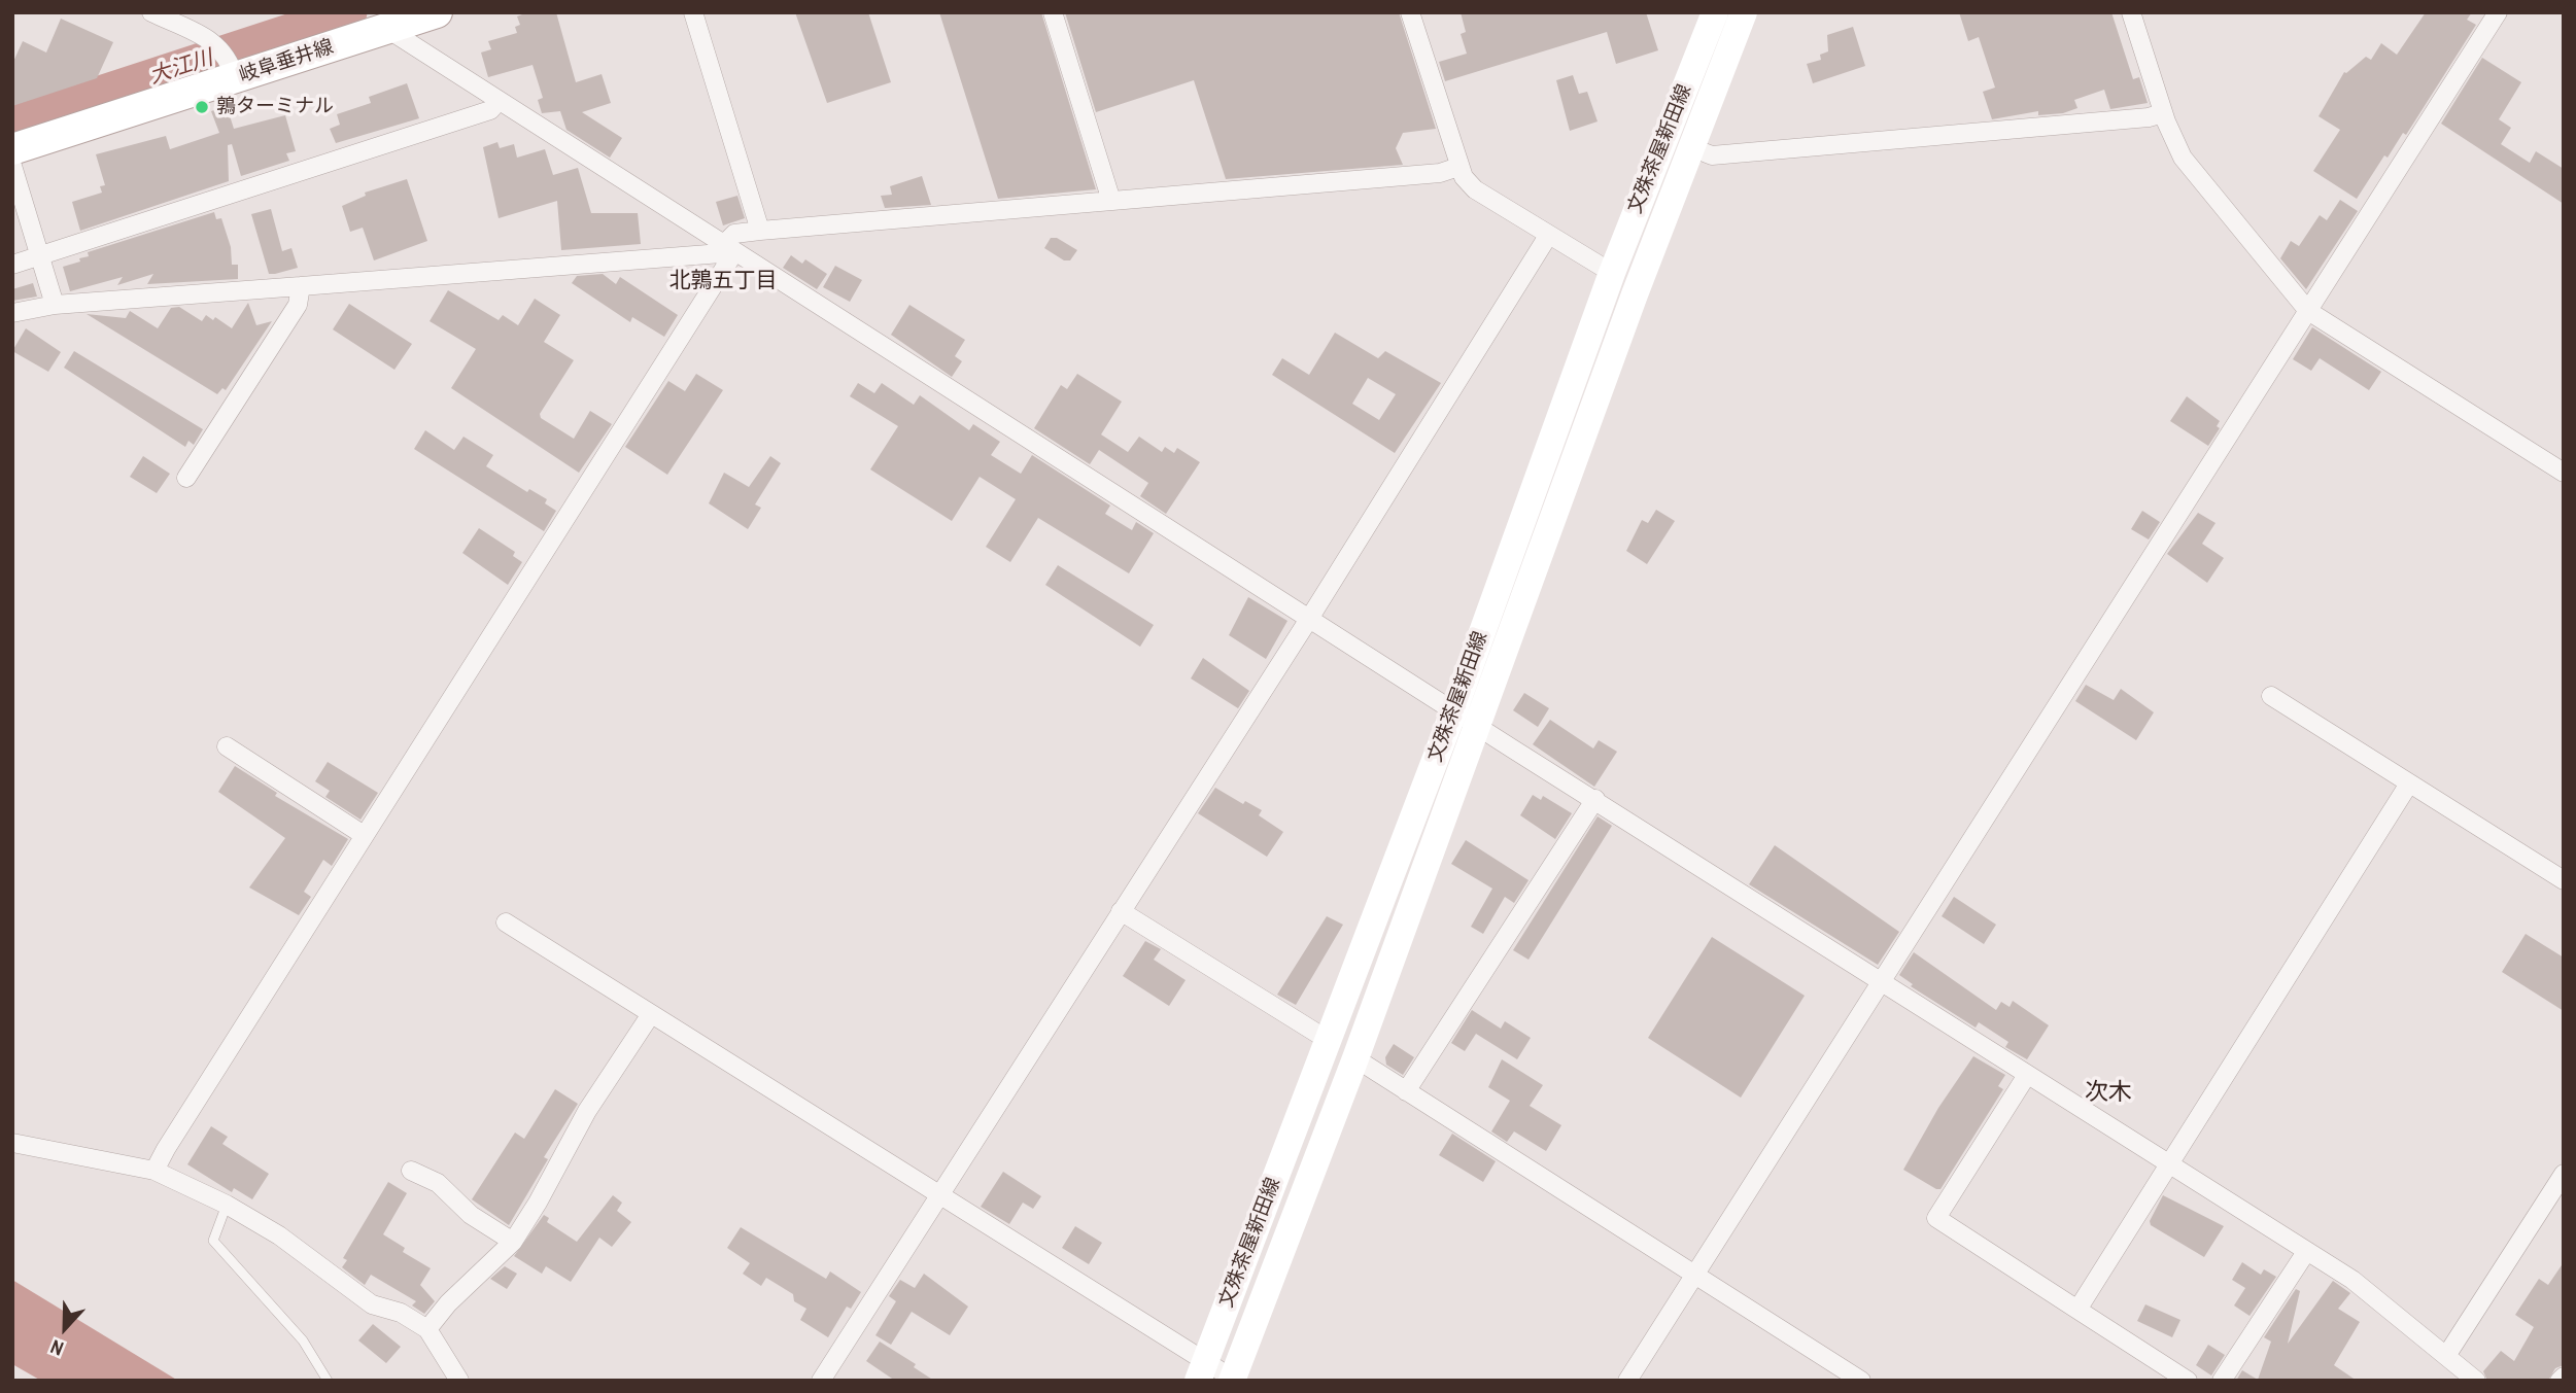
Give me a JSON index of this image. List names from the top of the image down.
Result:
{
  "streets": {
    "main road": ["岐阜垂井線", "文殊茶屋新田線"]
  },
  "districts": ["北鶉五丁目", "次木"],
  "water": ["大江川"],
  "places": ["鶉ターミナル"],
  "north": "bottom"
}
